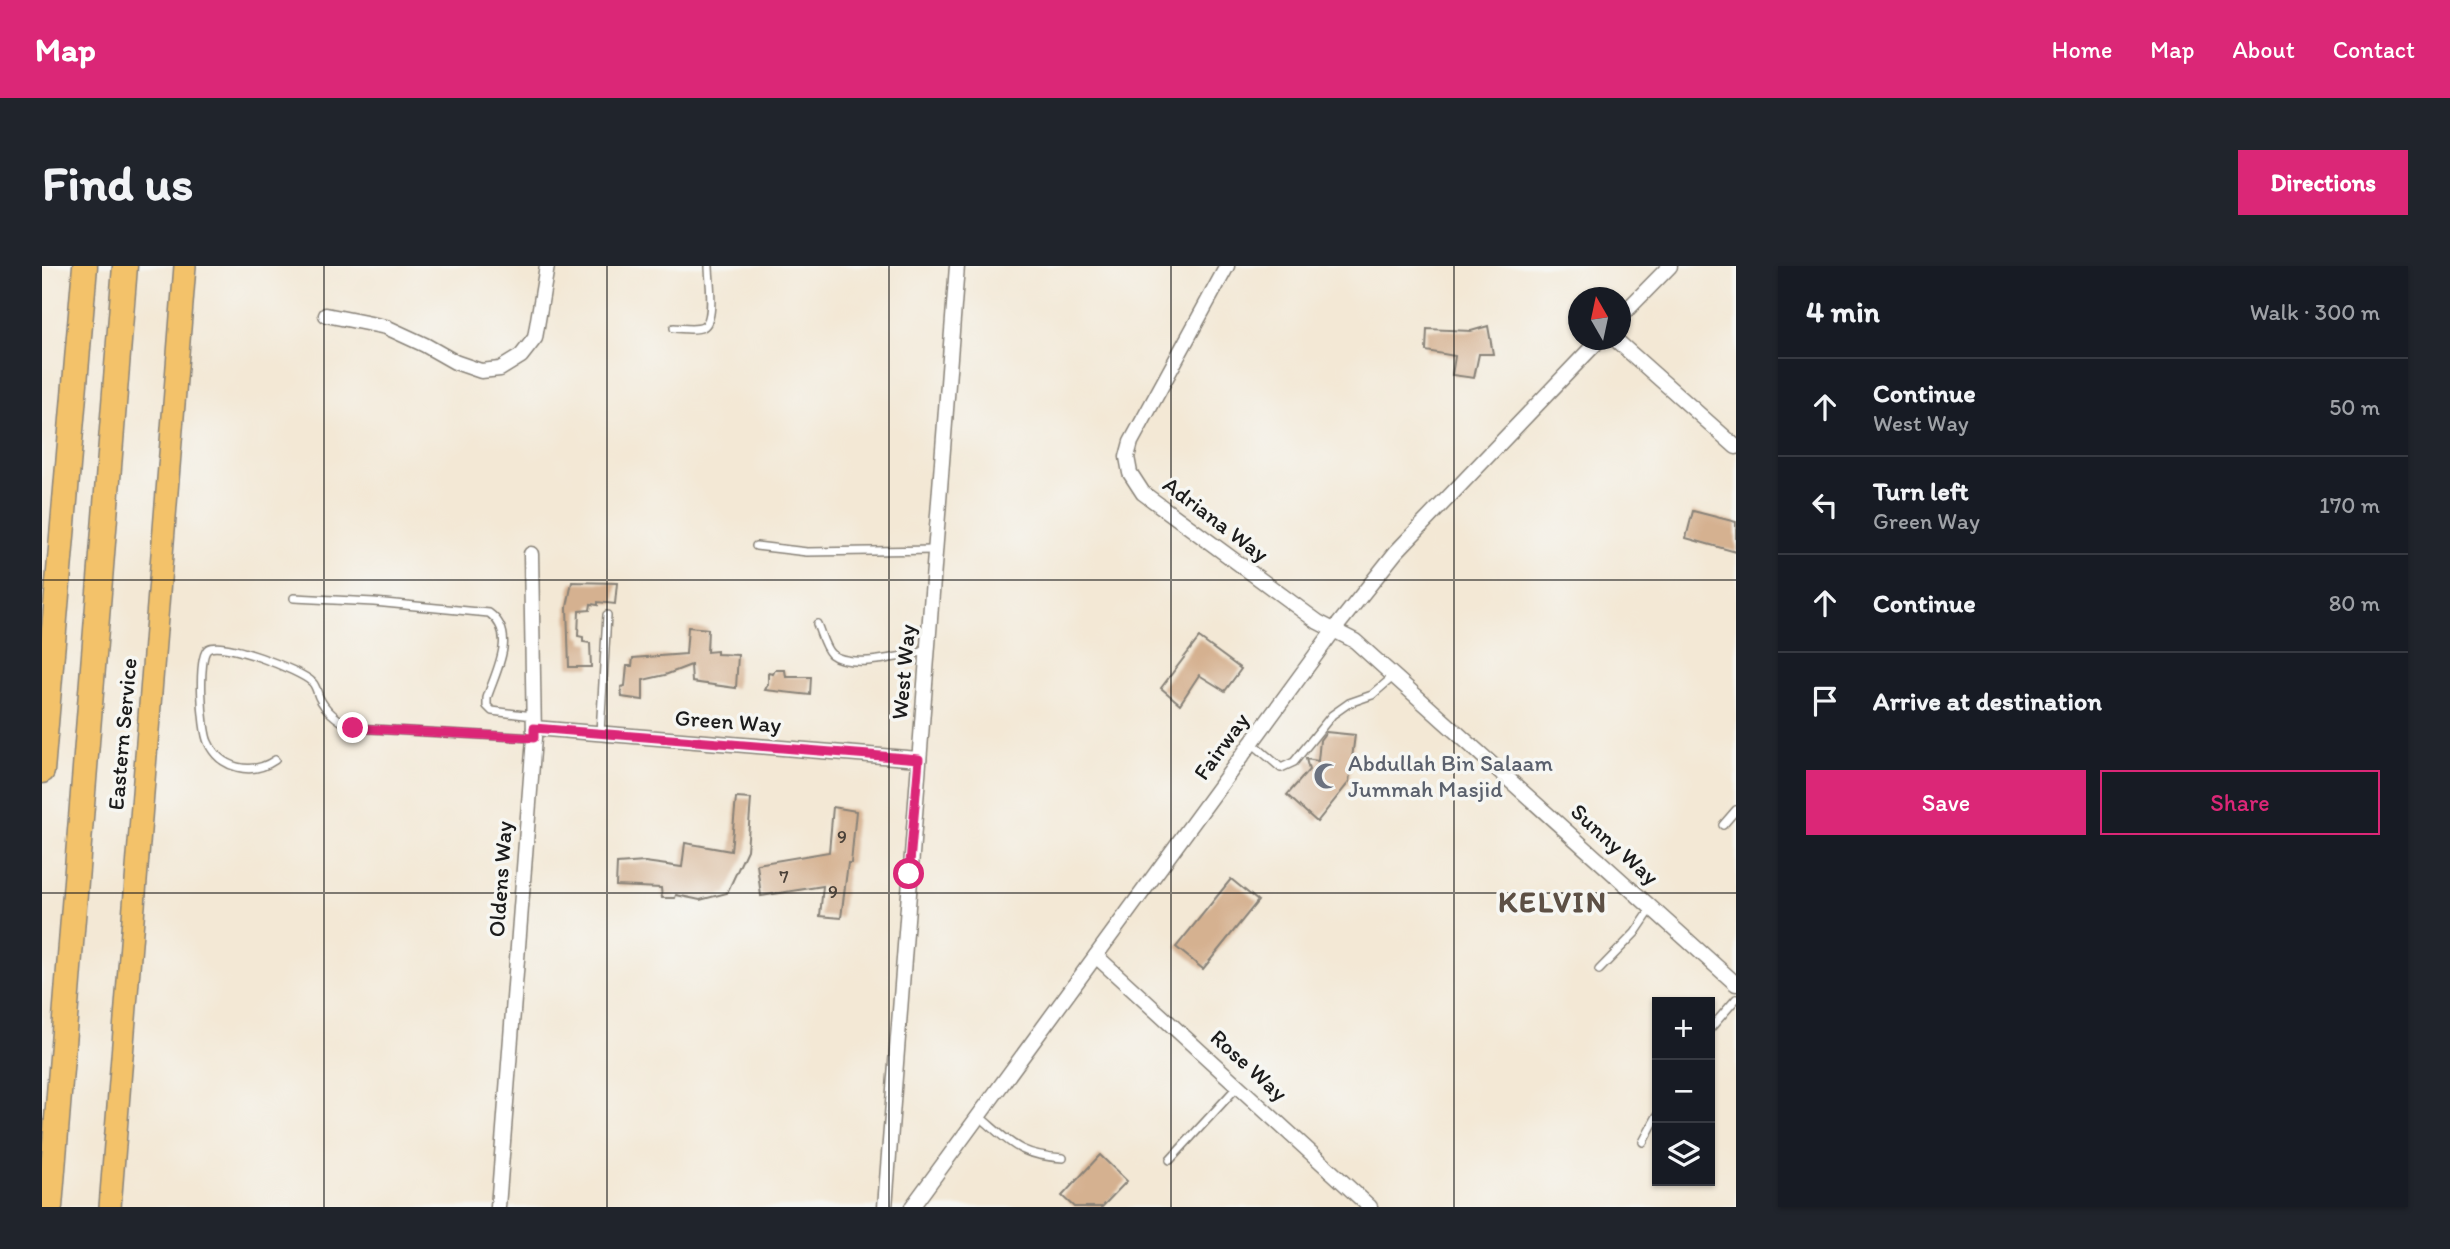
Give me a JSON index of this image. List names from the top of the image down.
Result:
{
  "streets": {
    "main road": ["Eastern Service"],
    "street": [
      "Adriana Way",
      "West Way",
      "Green Way",
      "Fairway",
      "Sunny Way",
      "Oldens Way",
      "Rose Way"
    ]
  },
  "crossings": [
    ["Adriana Way", "Fairway"],
    ["Adriana Way", "Sunny Way"],
    ["West Way", "Green Way"],
    ["Green Way", "Oldens Way"],
    ["Fairway", "Sunny Way"],
    ["Fairway", "Rose Way"]
  ],
  "districts": ["KELVIN"],
  "places": {
    "mosque": ["Abdullah Bin Salaam Jummah Masjid"]
  },
  "house_numbers": ["9", "7", "9"],
  "north": "top",
  "page": {
    "header": "Map",
    "nav": [
      "Home",
      "Map",
      "About",
      "Contact"
    ],
    "buttons": [
      "Directions",
      ["Save", "Share"]
    ],
    "title": "Find us",
    "heading": ["4 min", "Walk · 300 m"],
    "list": [
      ["Continue", "West Way", "50 m"],
      ["Turn left", "Green Way", "170 m"],
      ["Continue", "80 m"],
      "Arrive at destination"
    ],
    "map_buttons": ["+", "−"]
  }
}
